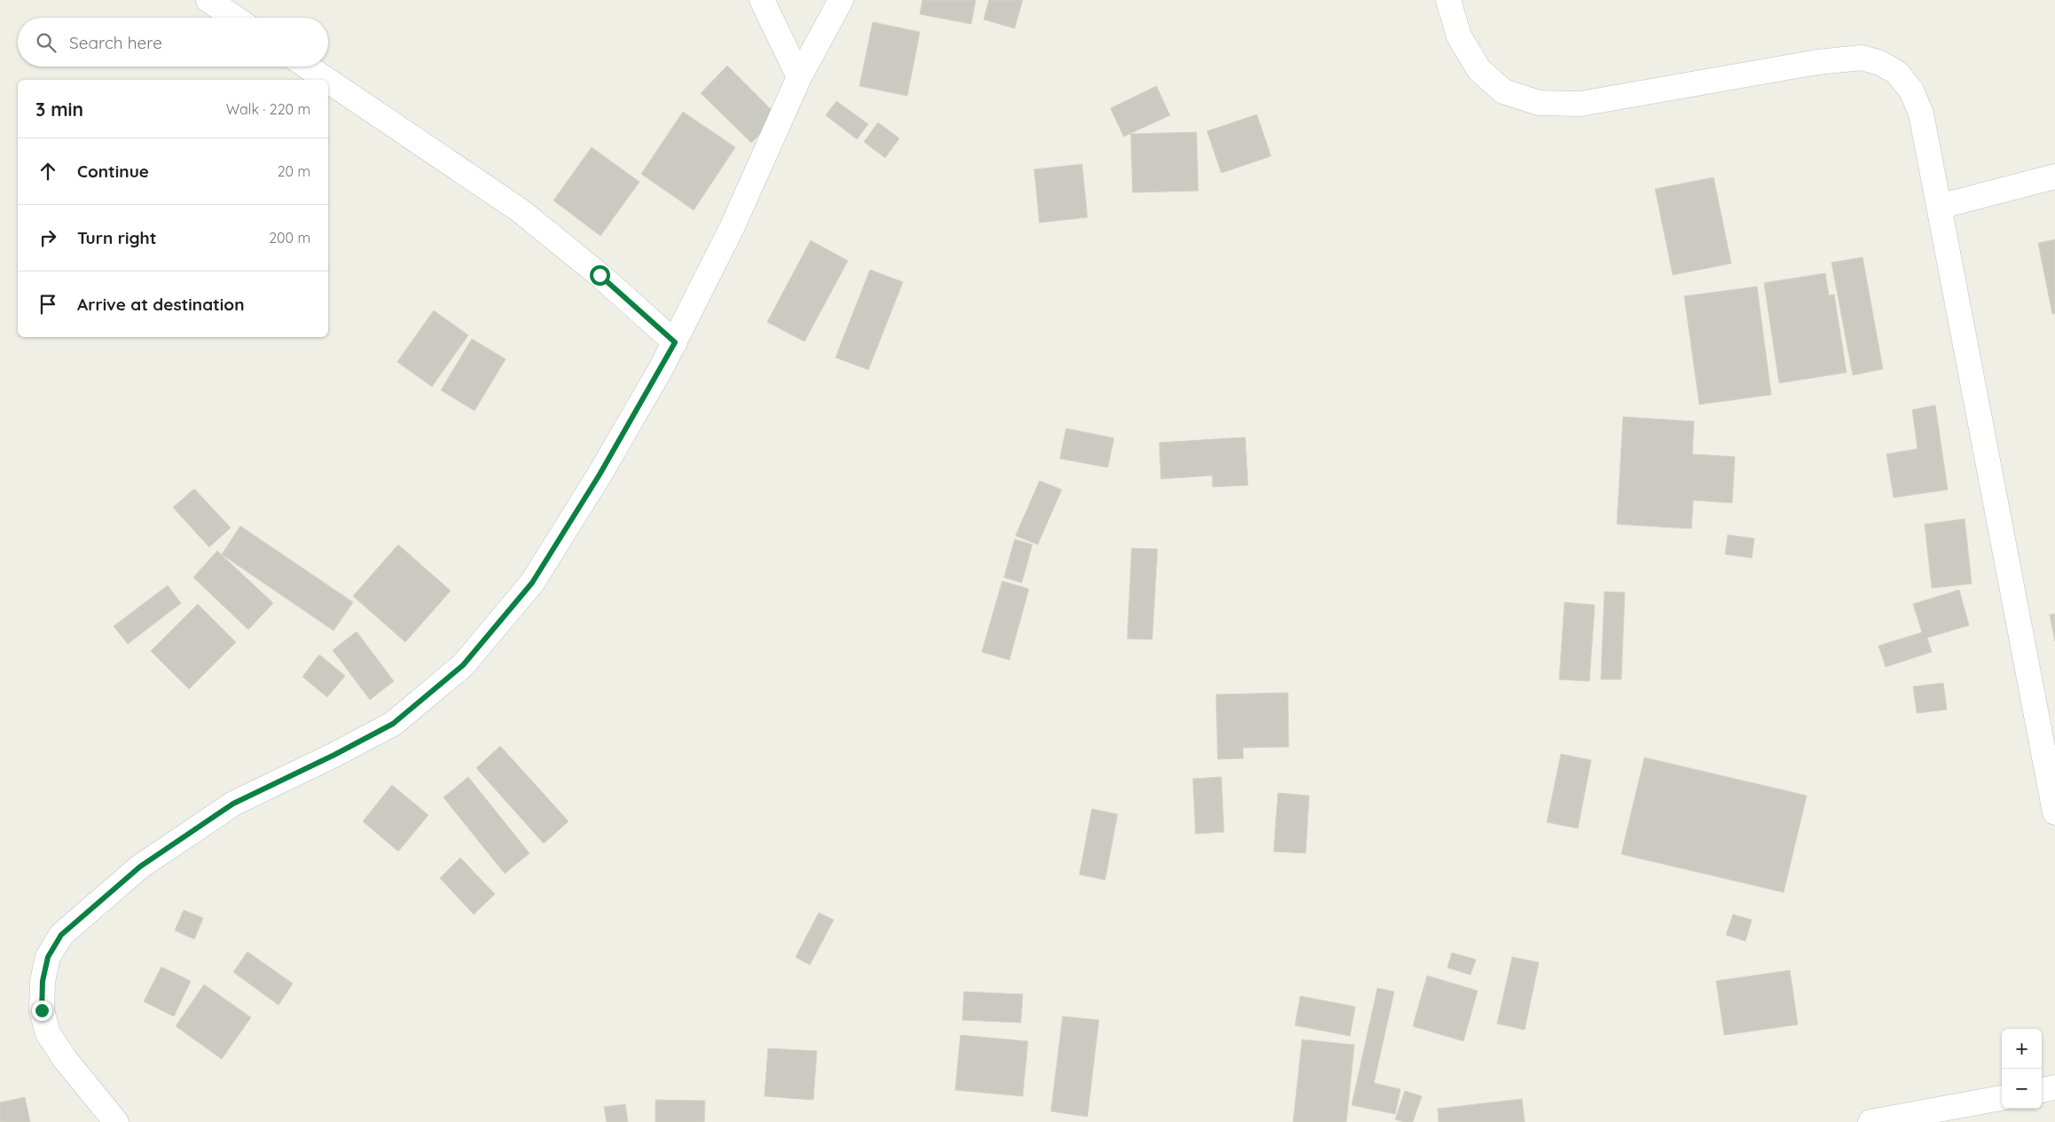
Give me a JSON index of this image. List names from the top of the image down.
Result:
{
  "page": {
    "search": "Search here",
    "heading": ["3 min", "Walk · 220 m"],
    "list": [
      ["Continue", "20 m"],
      ["Turn right", "200 m"],
      "Arrive at destination"
    ],
    "map_buttons": ["+", "−"]
  }
}
